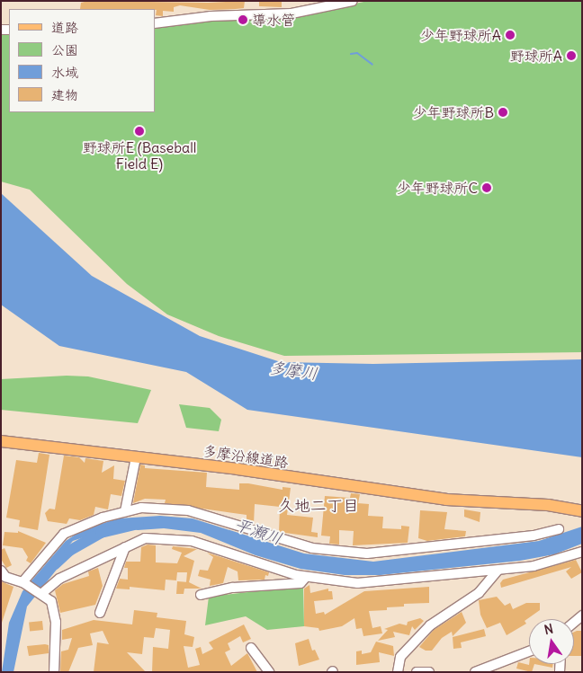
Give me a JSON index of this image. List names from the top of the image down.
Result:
{
  "streets": {
    "main road": ["多摩沿線道路"]
  },
  "districts": ["久地二丁目"],
  "water": ["多摩川", "平瀬川"],
  "places": [
    "導水管",
    "少年野球所A",
    "野球所A",
    "少年野球所B",
    "野球所E (Baseball Field E)",
    "少年野球所C"
  ],
  "legend": [
    "道路",
    "公園",
    "水域",
    "建物"
  ],
  "north": "top"
}
